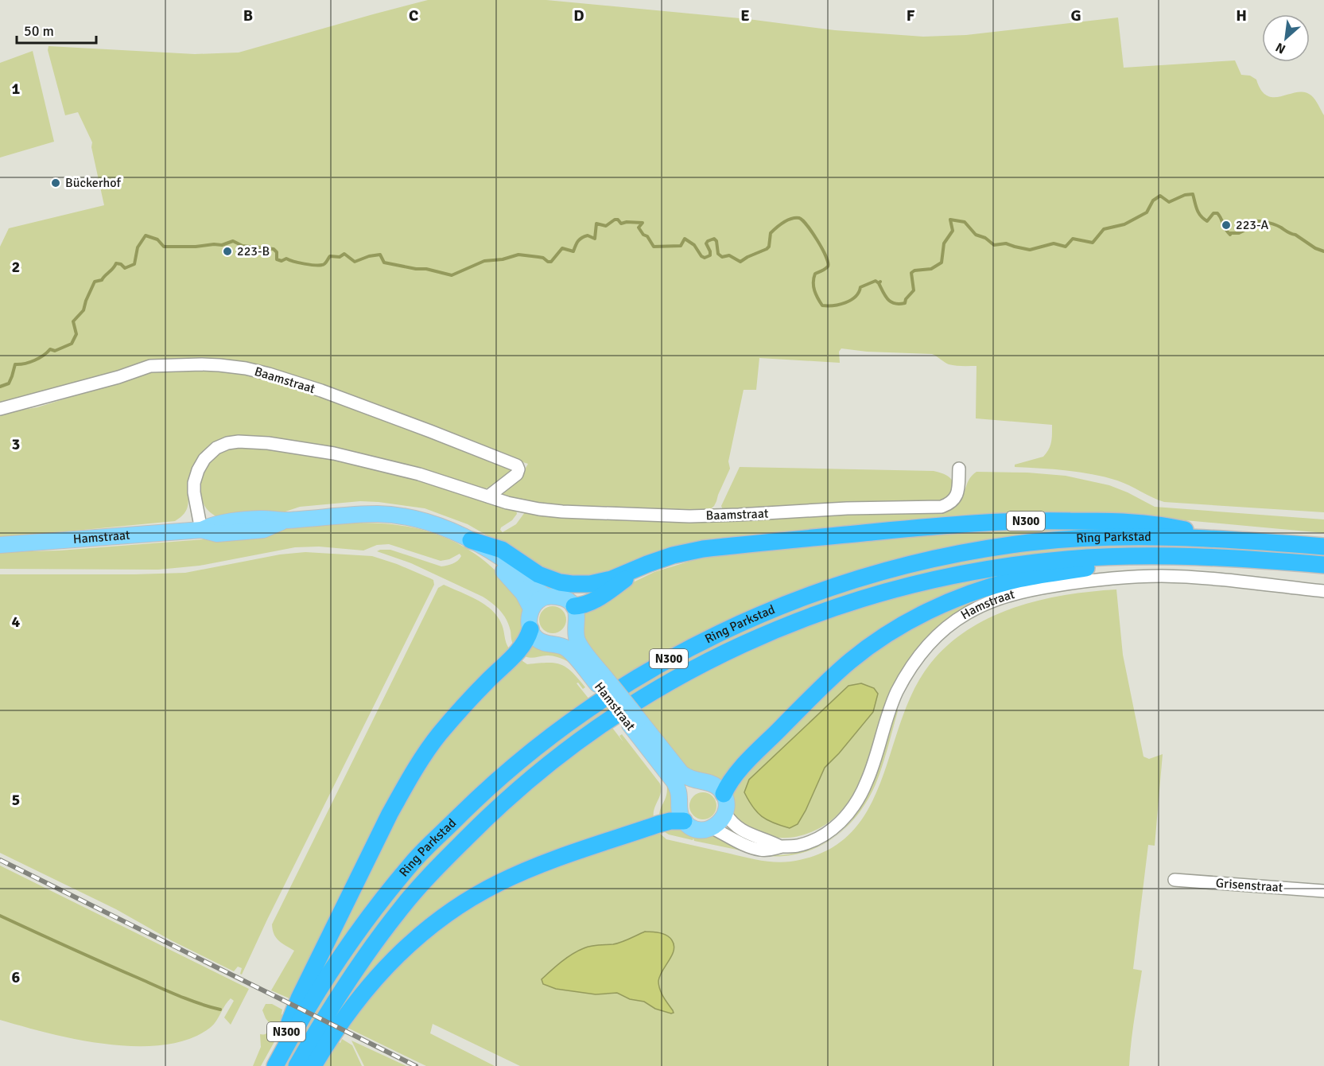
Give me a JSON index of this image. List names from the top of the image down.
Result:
{
  "streets": {
    "highway": ["N300", "Ring Parkstad"],
    "main road": ["Hamstraat"],
    "street": ["Baamstraat", "Grisenstraat"]
  },
  "crossings": [
    ["Baamstraat", "Hamstraat"],
    ["N300", "Ring Parkstad"],
    ["N300", "Hamstraat"]
  ],
  "places": ["Bückerhof", "223-A", "223-B"],
  "scale_bar": "50 m",
  "north": "bottom left",
  "grid": {
    "columns": [
      "B",
      "C",
      "D",
      "E",
      "F",
      "G",
      "H"
    ],
    "rows": [
      "1",
      "2",
      "3",
      "4",
      "5",
      "6"
    ]
  }
}
